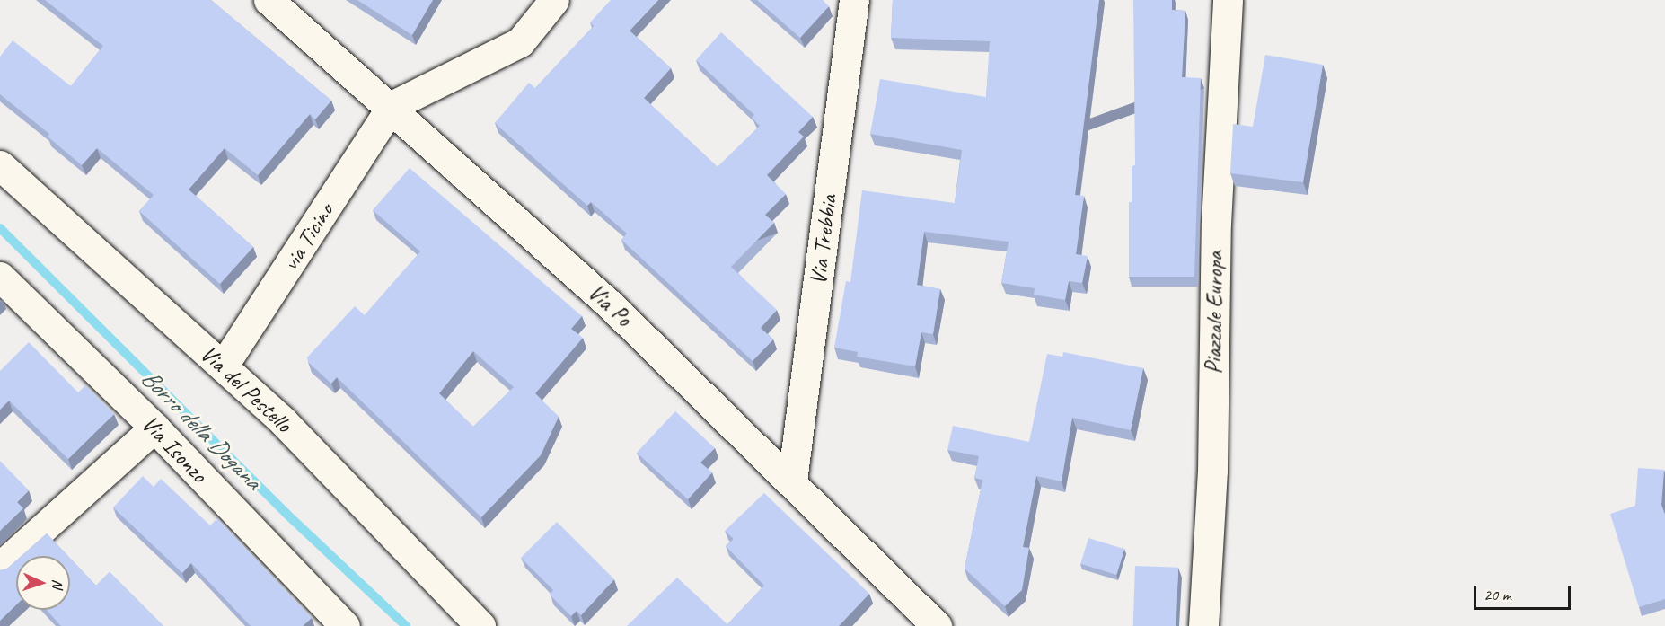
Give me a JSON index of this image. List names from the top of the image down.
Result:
{
  "streets": {
    "street": [
      "via Ticino",
      "Via Trebbia",
      "Via Po",
      "Piazzale Europa",
      "Via del Pestello",
      "Via Isonzo"
    ]
  },
  "crossings": [
    ["via Ticino", "Via Po"],
    ["via Ticino", "Via del Pestello"],
    ["Via Trebbia", "Via Po"]
  ],
  "water": ["Borro della Dogana"],
  "scale_bar": "20 m",
  "north": "right"
}
